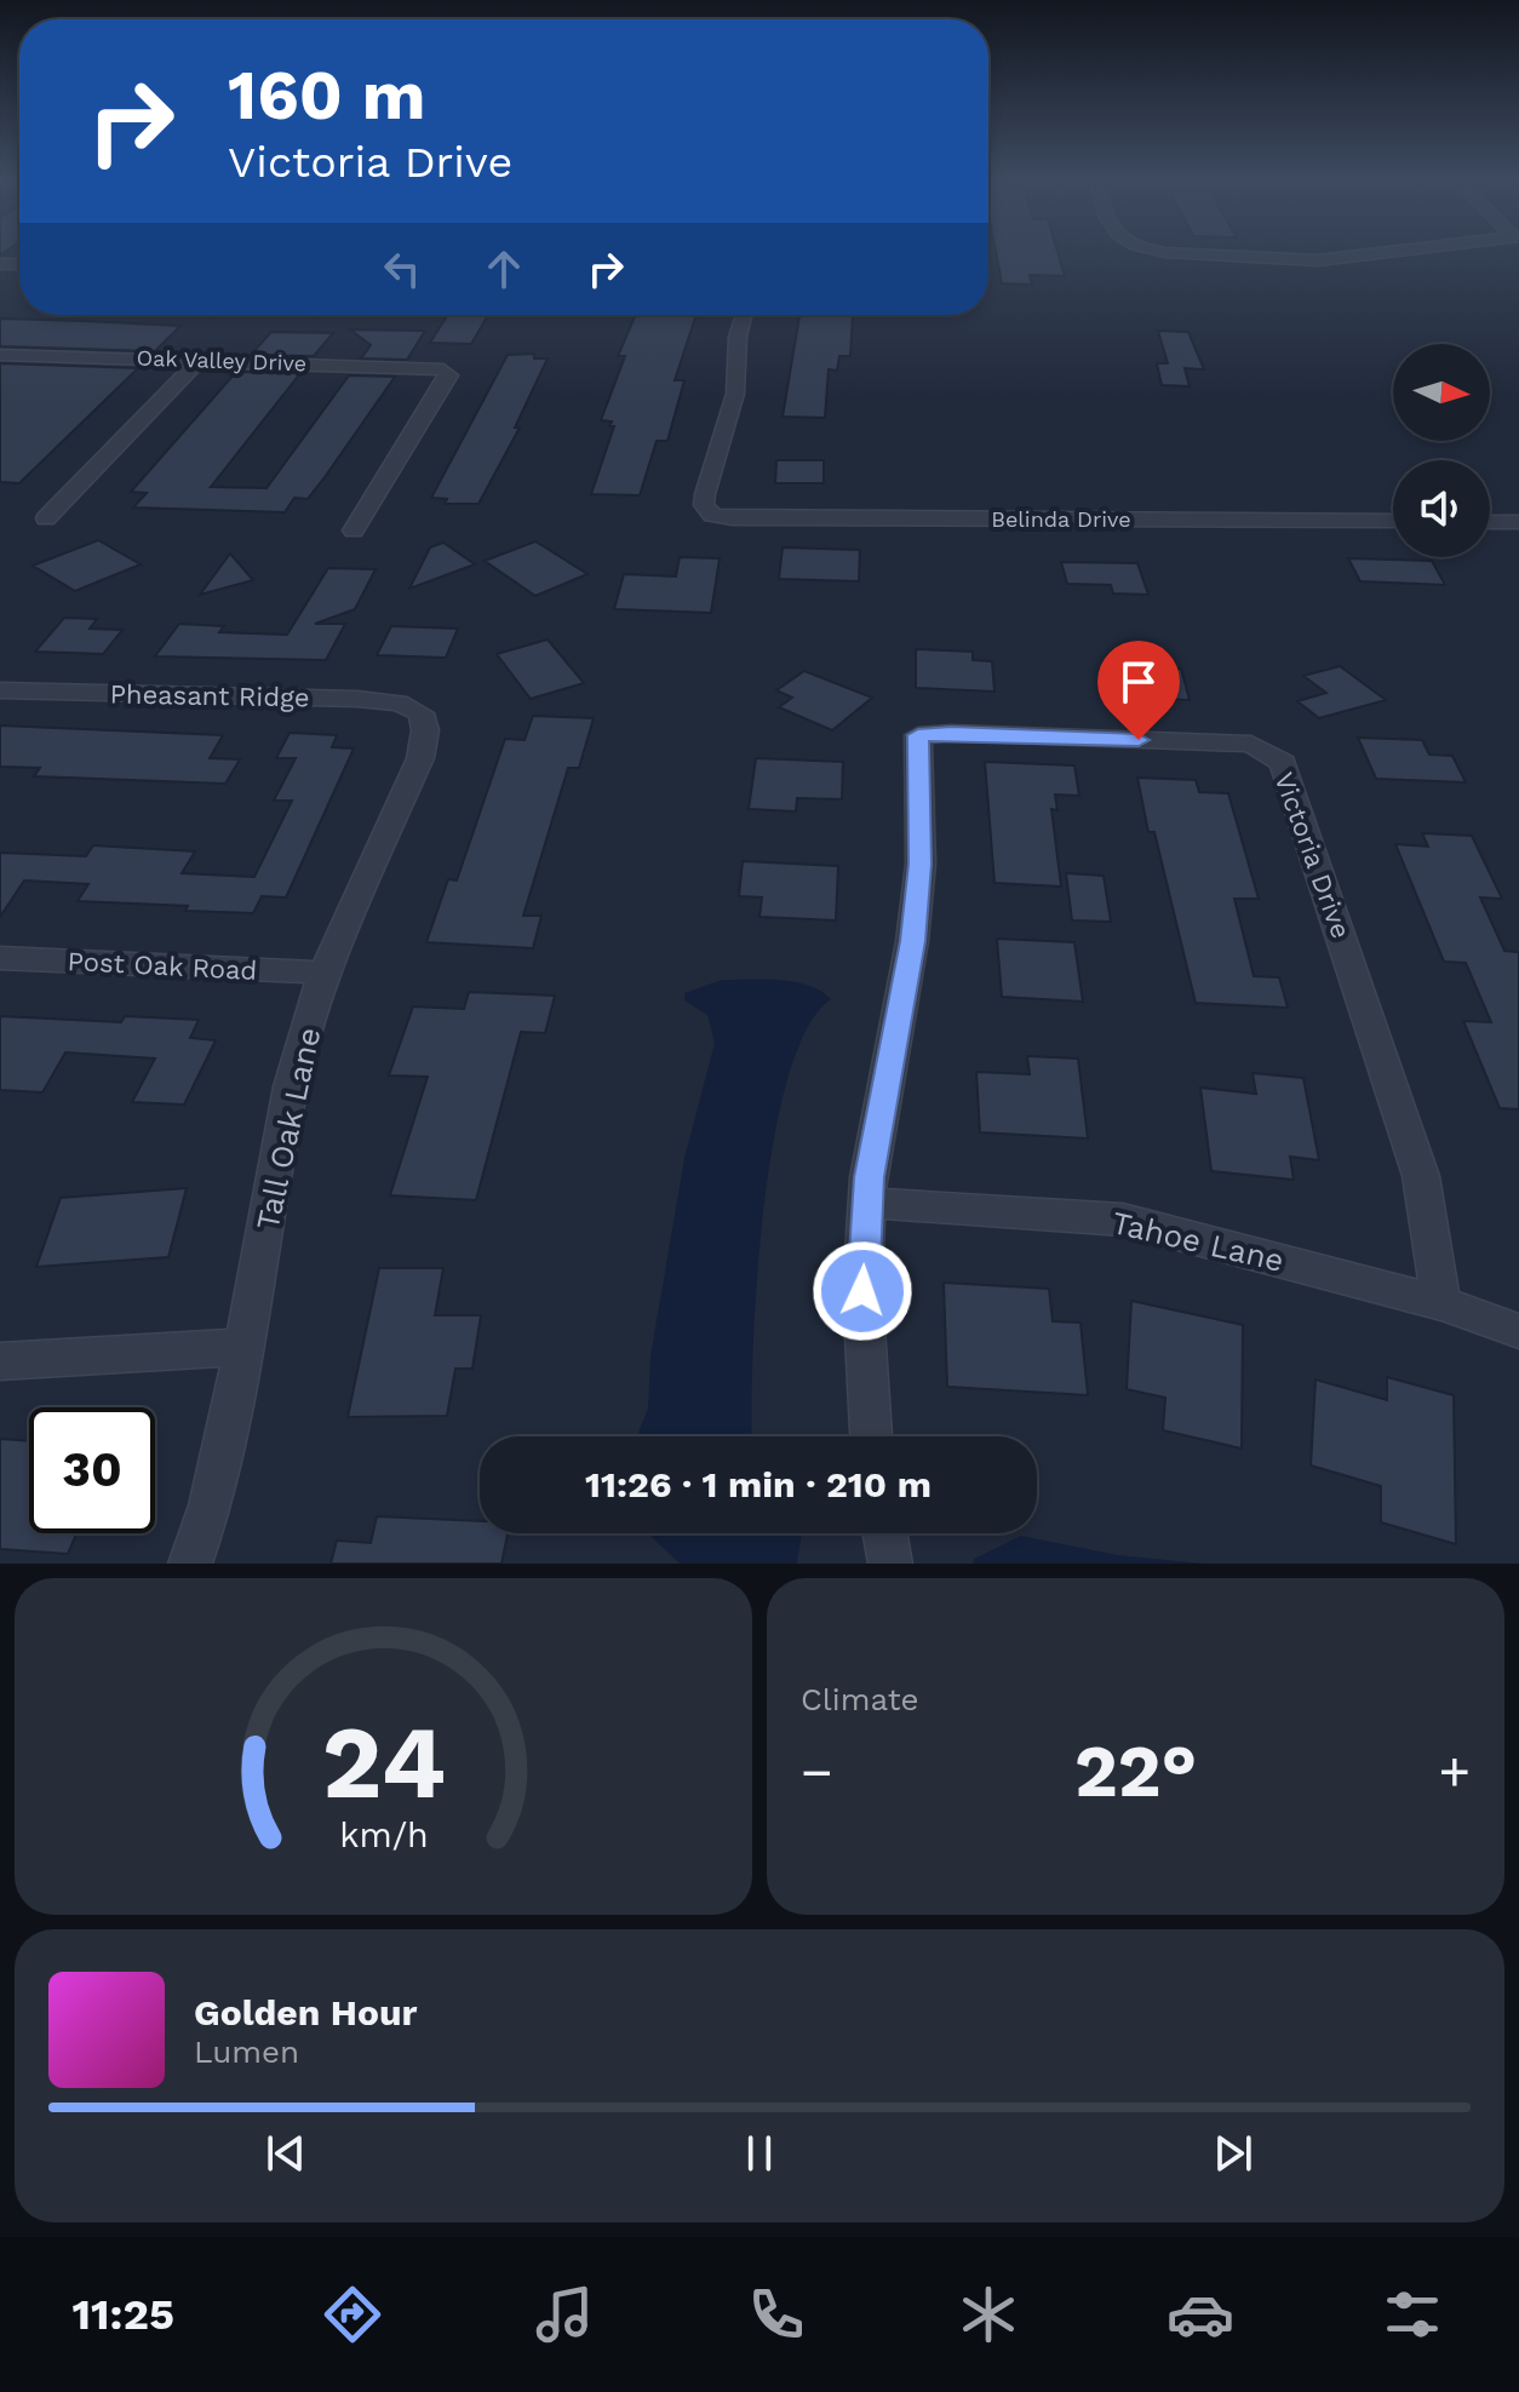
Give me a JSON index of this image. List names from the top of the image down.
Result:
{
  "streets": {
    "street": [
      "Oak Valley Drive",
      "Belinda Drive",
      "Pheasant Ridge",
      "Victoria Drive",
      "Post Oak Road",
      "Tall Oak Lane",
      "Tahoe Lane"
    ]
  },
  "crossings": [
    ["Pheasant Ridge", "Tall Oak Lane"],
    ["Victoria Drive", "Tahoe Lane"],
    ["Post Oak Road", "Tall Oak Lane"]
  ],
  "north": "right",
  "page": {
    "turn": ["160 m", "Victoria Drive"],
    "limit": "30",
    "trip": "11:26 · 1 min · 210 m",
    "tile": "Climate",
    "heat": ["−", "22°", "+"],
    "song": ["Golden Hour", "Lumen"],
    "tabs": "11:25",
    "gauge": ["24", "km/h"]
  }
}
